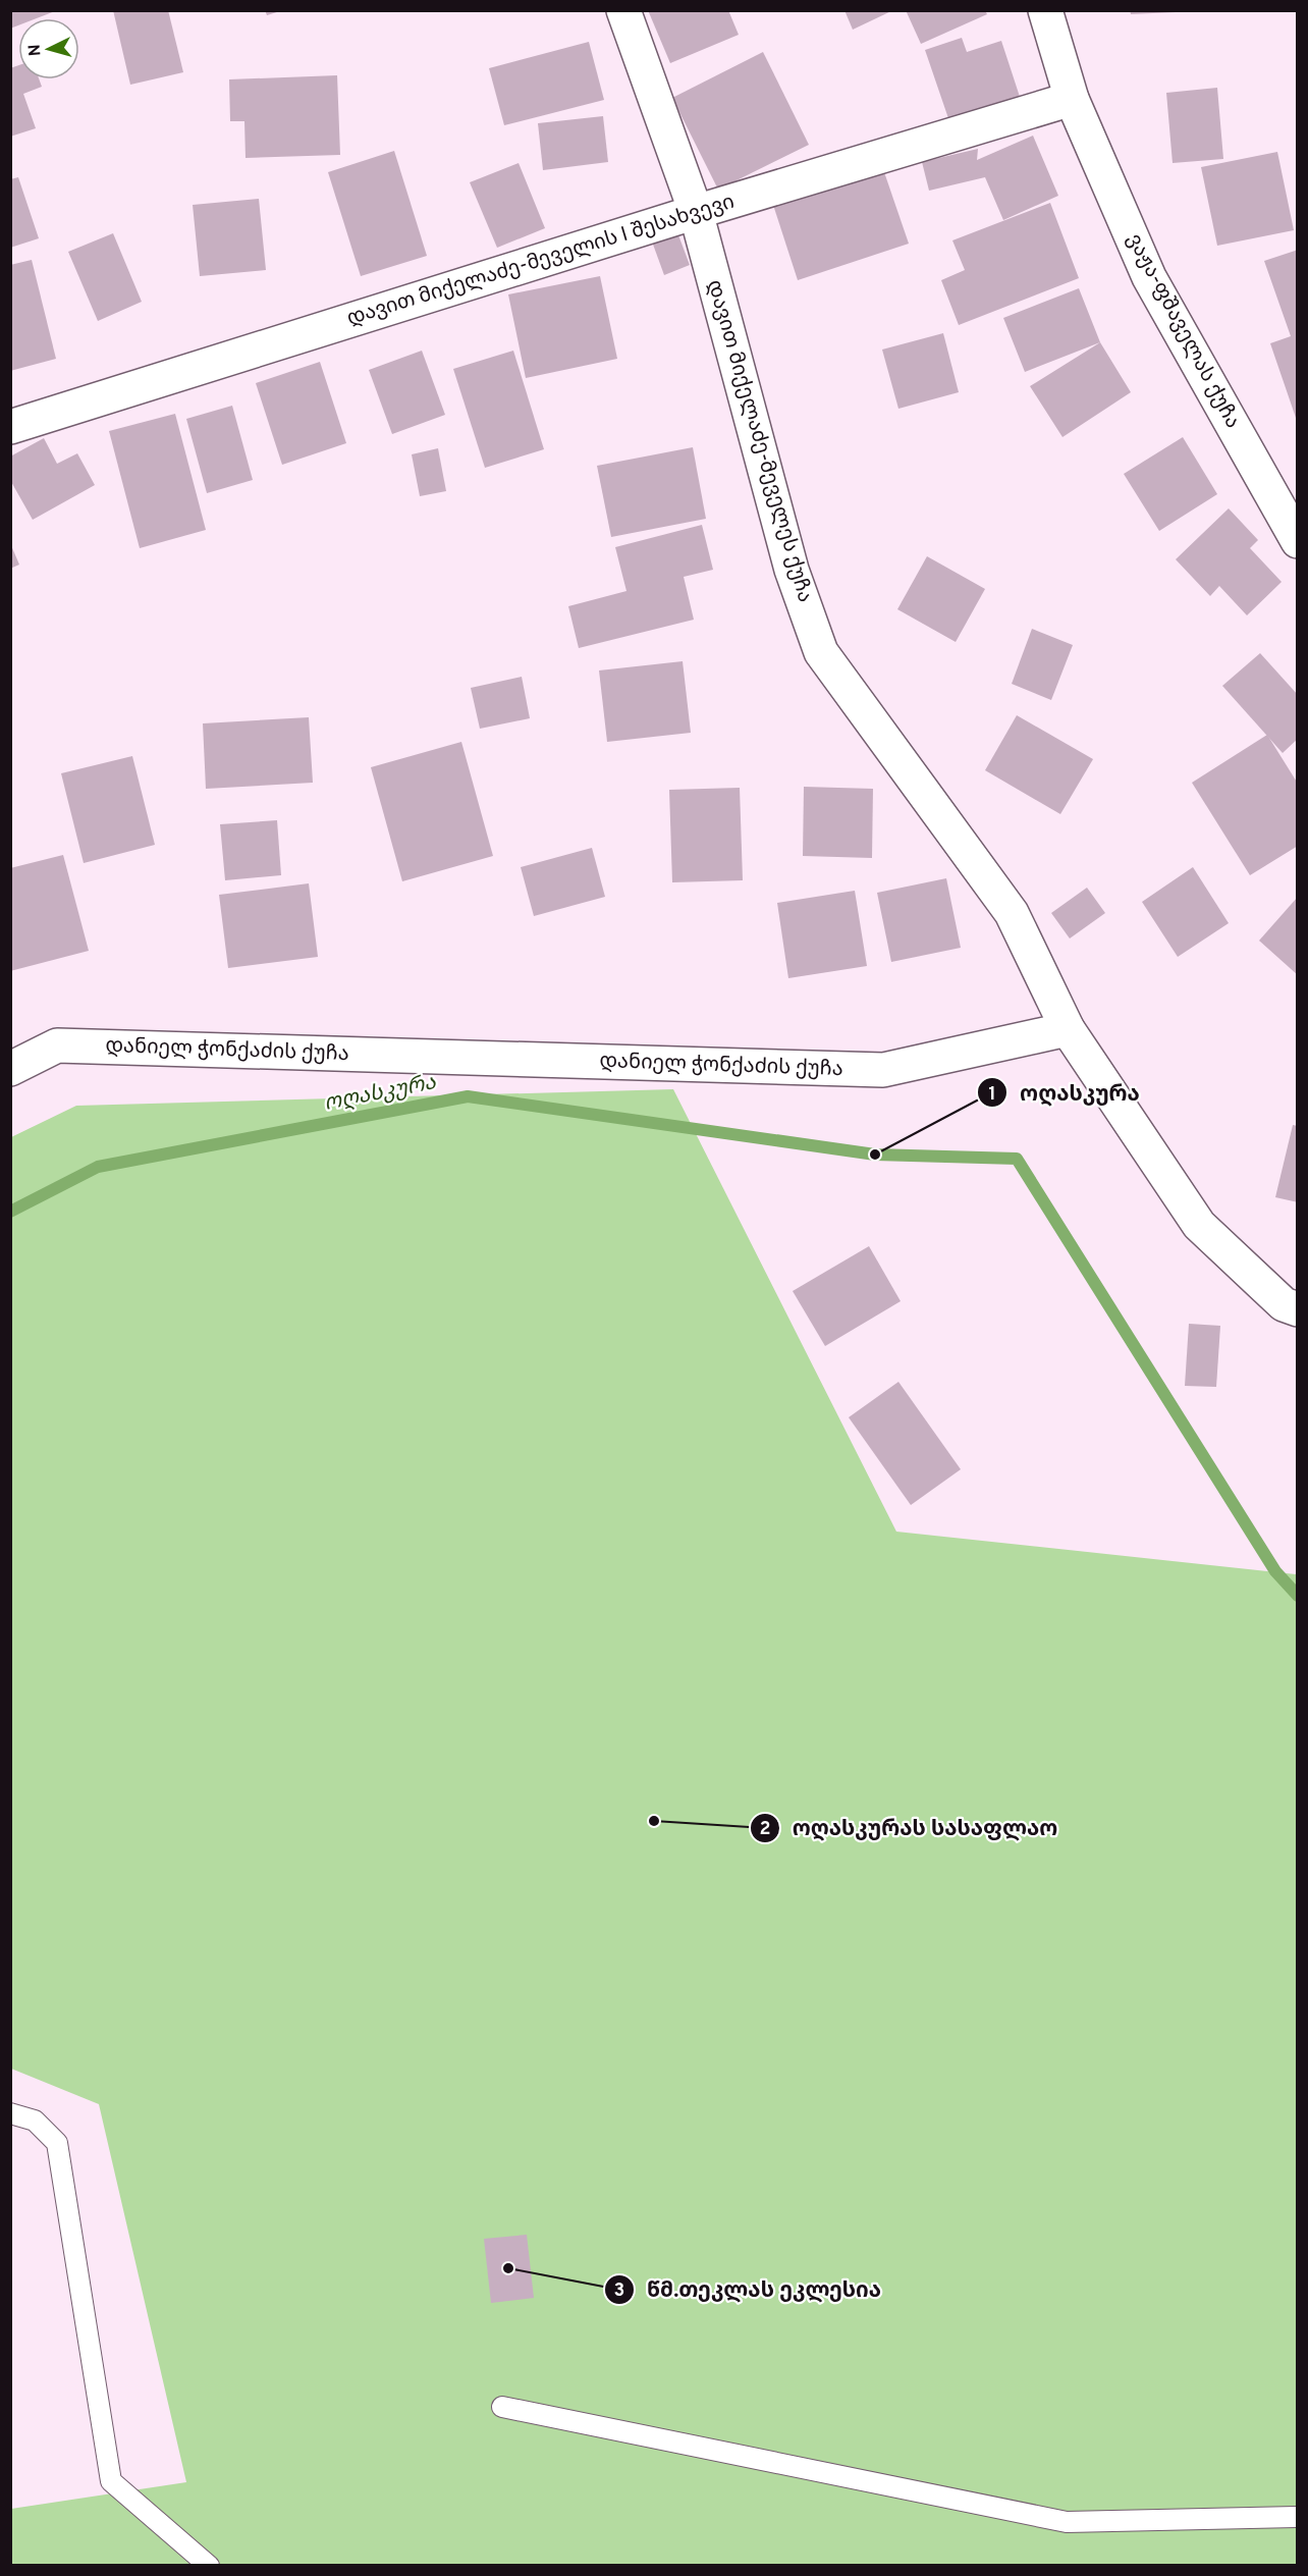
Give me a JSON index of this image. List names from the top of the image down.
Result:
{
  "streets": {
    "street": [
      "დავით მიქელაძე-მეველის I შესახვევი",
      "ვაჟა-ფშაველას ქუჩა",
      "დავით მიქელაძე-მეველეს ქუჩა",
      "დანიელ ჭონქაძის ქუჩა"
    ]
  },
  "crossings": [
    ["დავით მიქელაძე-მეველის I შესახვევი", "ვაჟა-ფშაველას ქუჩა"],
    ["დავით მიქელაძე-მეველის I შესახვევი", "დავით მიქელაძე-მეველეს ქუჩა"],
    ["დავით მიქელაძე-მეველეს ქუჩა", "დანიელ ჭონქაძის ქუჩა"]
  ],
  "water": ["ოღასკურა"],
  "places": ["ოღასკურა", "ოღასკურას სასაფლაო", "წმ.თეკლას ეკლესია"],
  "north": "left"
}
